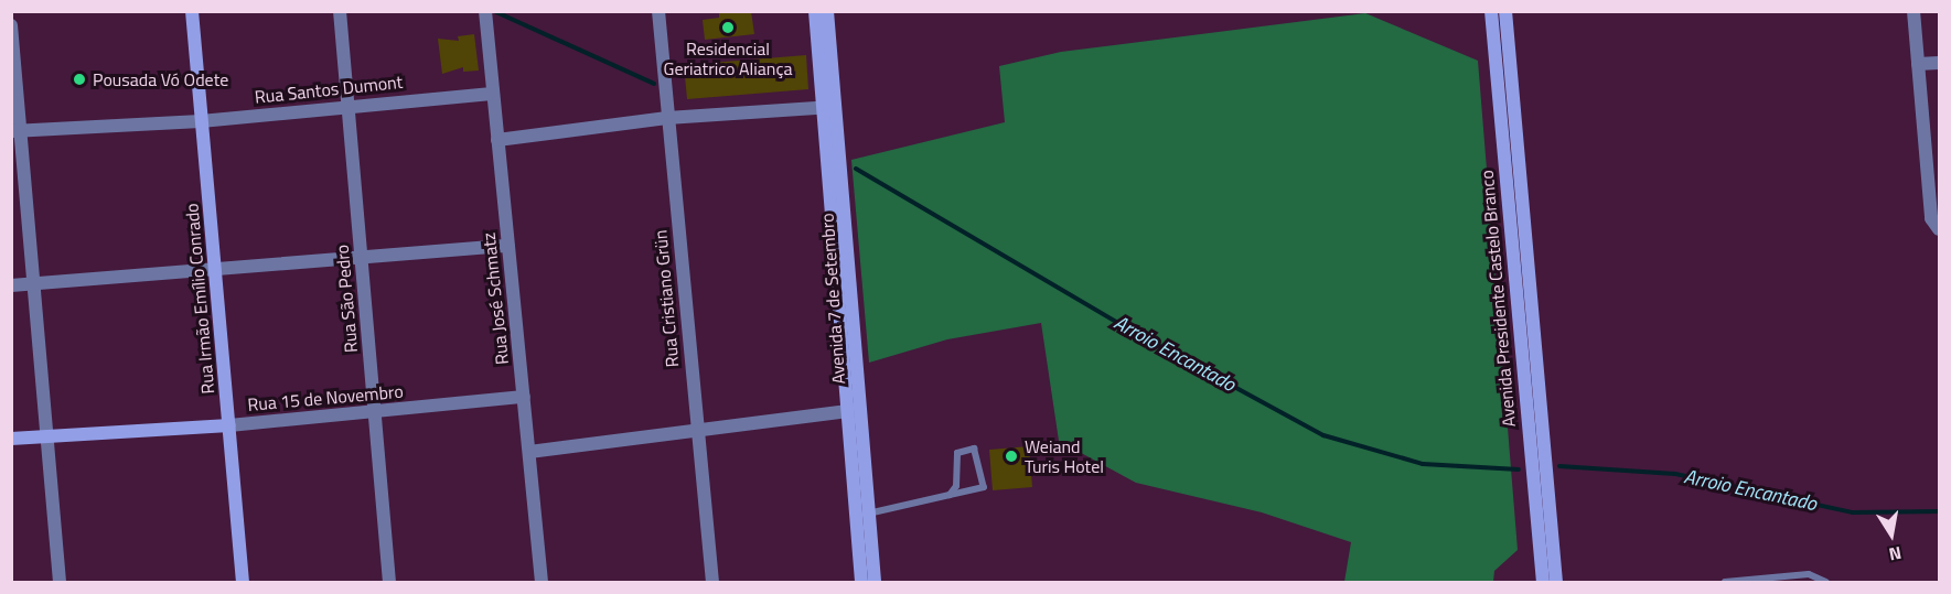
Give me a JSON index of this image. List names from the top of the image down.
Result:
{
  "streets": {
    "main road": [
      "Rua Irmão Emílio Conrado",
      "Avenida 7 de Setembro",
      "Avenida Presidente Castelo Branco",
      "Rua 15 de Novembro"
    ],
    "street": [
      "Rua Santos Dumont",
      "Rua São Pedro",
      "Rua José Schmatz",
      "Rua Cristiano Grün"
    ]
  },
  "crossings": [
    ["Rua Santos Dumont", "Rua Irmão Emílio Conrado"],
    ["Rua Santos Dumont", "Rua São Pedro"],
    ["Rua Santos Dumont", "Rua José Schmatz"],
    ["Rua Irmão Emílio Conrado", "Rua 15 de Novembro"],
    ["Rua São Pedro", "Rua 15 de Novembro"],
    ["Rua José Schmatz", "Rua 15 de Novembro"]
  ],
  "water": ["Arroio Encantado"],
  "places": ["Residencial Geriatrico Aliança", "Pousada Vó Odete", "Weiand Turis Hotel"],
  "north": "bottom"
}
